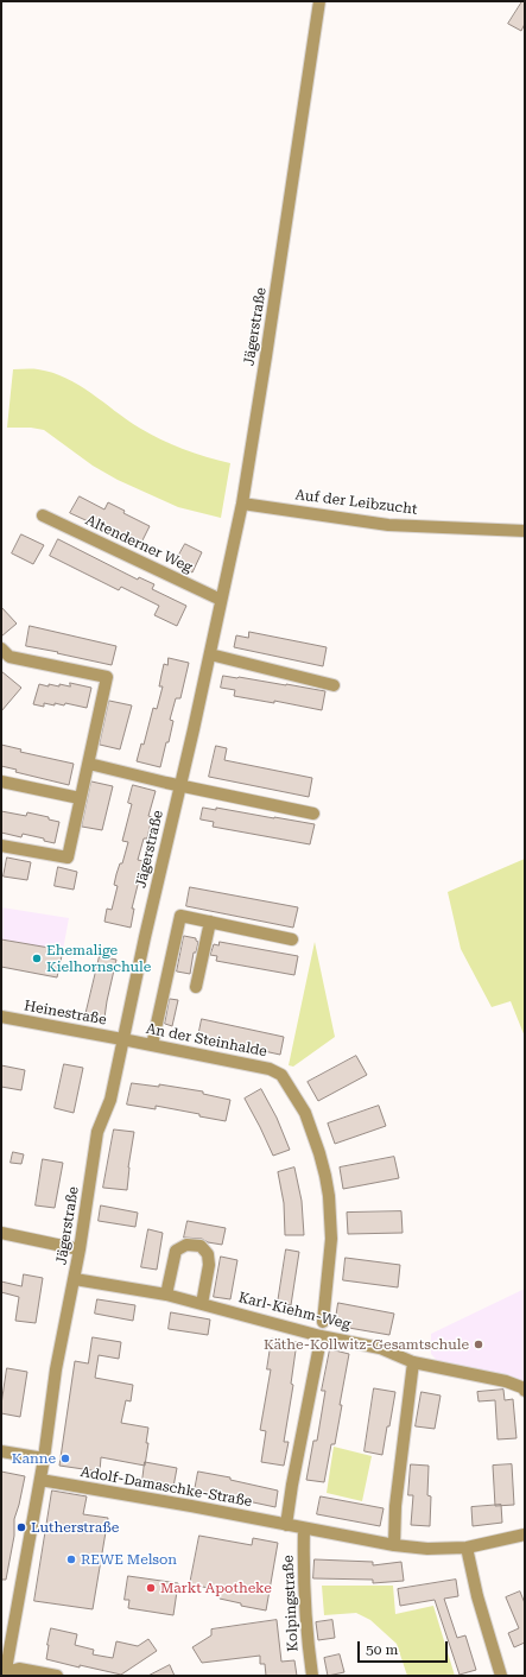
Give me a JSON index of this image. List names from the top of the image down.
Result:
{
  "streets": {
    "street": [
      "Jägerstraße",
      "Auf der Leibzucht",
      "Altenderner Weg",
      "Heinestraße",
      "An der Steinhalde",
      "Karl-Kiehm-Weg",
      "Adolf-Damaschke-Straße",
      "Kolpingstraße"
    ]
  },
  "crossings": [
    ["Jägerstraße", "Auf der Leibzucht"],
    ["Jägerstraße", "Altenderner Weg"],
    ["Jägerstraße", "Heinestraße"],
    ["Jägerstraße", "An der Steinhalde"],
    ["Jägerstraße", "Karl-Kiehm-Weg"],
    ["Jägerstraße", "Adolf-Damaschke-Straße"],
    ["Heinestraße", "An der Steinhalde"],
    ["Adolf-Damaschke-Straße", "Kolpingstraße"]
  ],
  "places": [
    "Ehemalige Kielhornschule",
    "Käthe-Kollwitz-Gesamtschule",
    "Kanne",
    "Lutherstraße",
    "REWE Melson",
    "Markt Apotheke"
  ],
  "scale_bar": "50 m"
}
